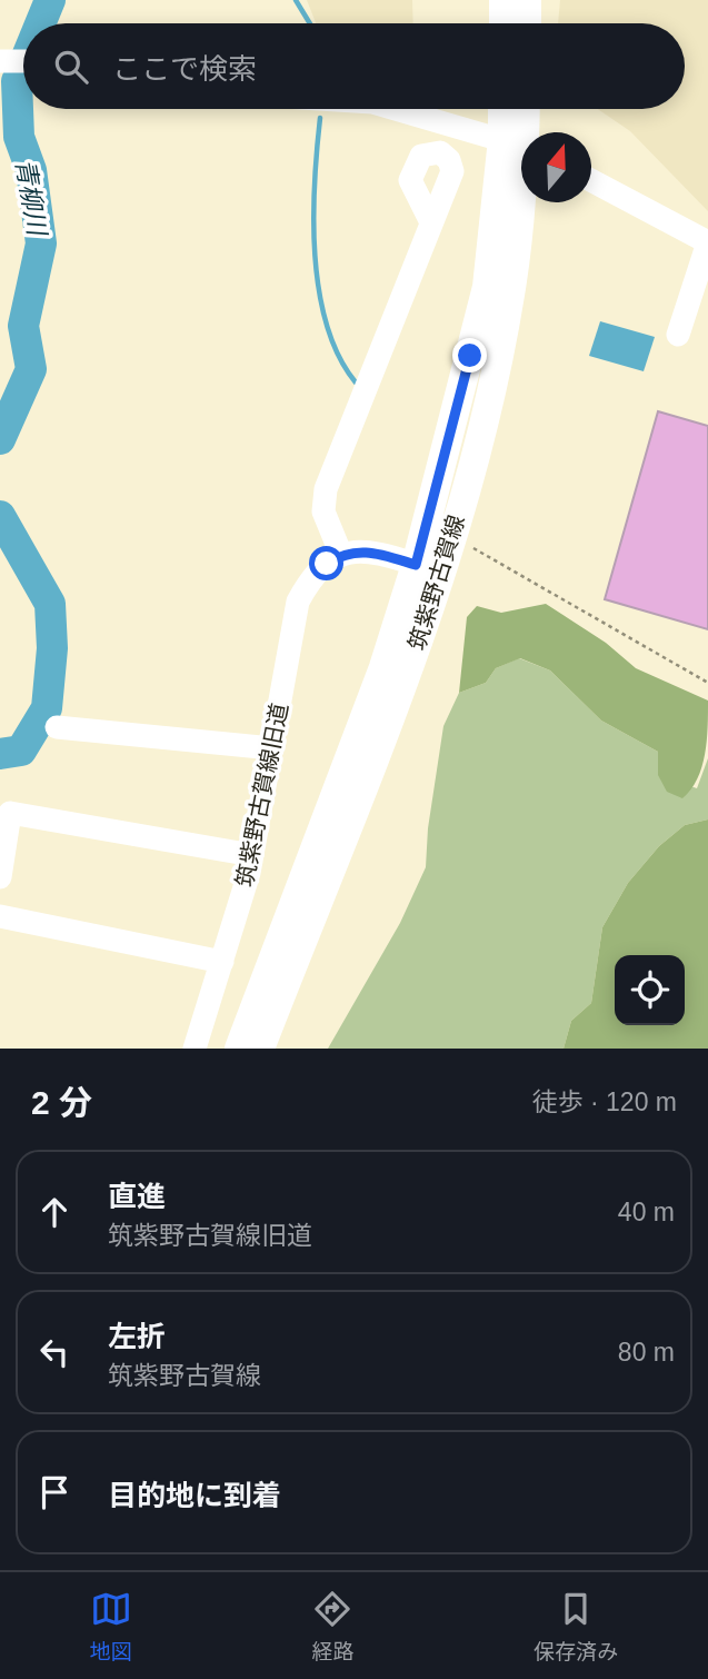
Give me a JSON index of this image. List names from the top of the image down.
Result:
{
  "streets": {
    "main road": ["筑紫野古賀線"],
    "street": ["筑紫野古賀線旧道"]
  },
  "water": ["青柳川"],
  "north": "top",
  "page": {
    "search": "ここで検索",
    "heading": ["2 分", "徒歩 · 120 m"],
    "list": [
      ["直進", "筑紫野古賀線旧道", "40 m"],
      ["左折", "筑紫野古賀線", "80 m"],
      "目的地に到着"
    ],
    "nav": ["地図", "経路", "保存済み"]
  }
}
